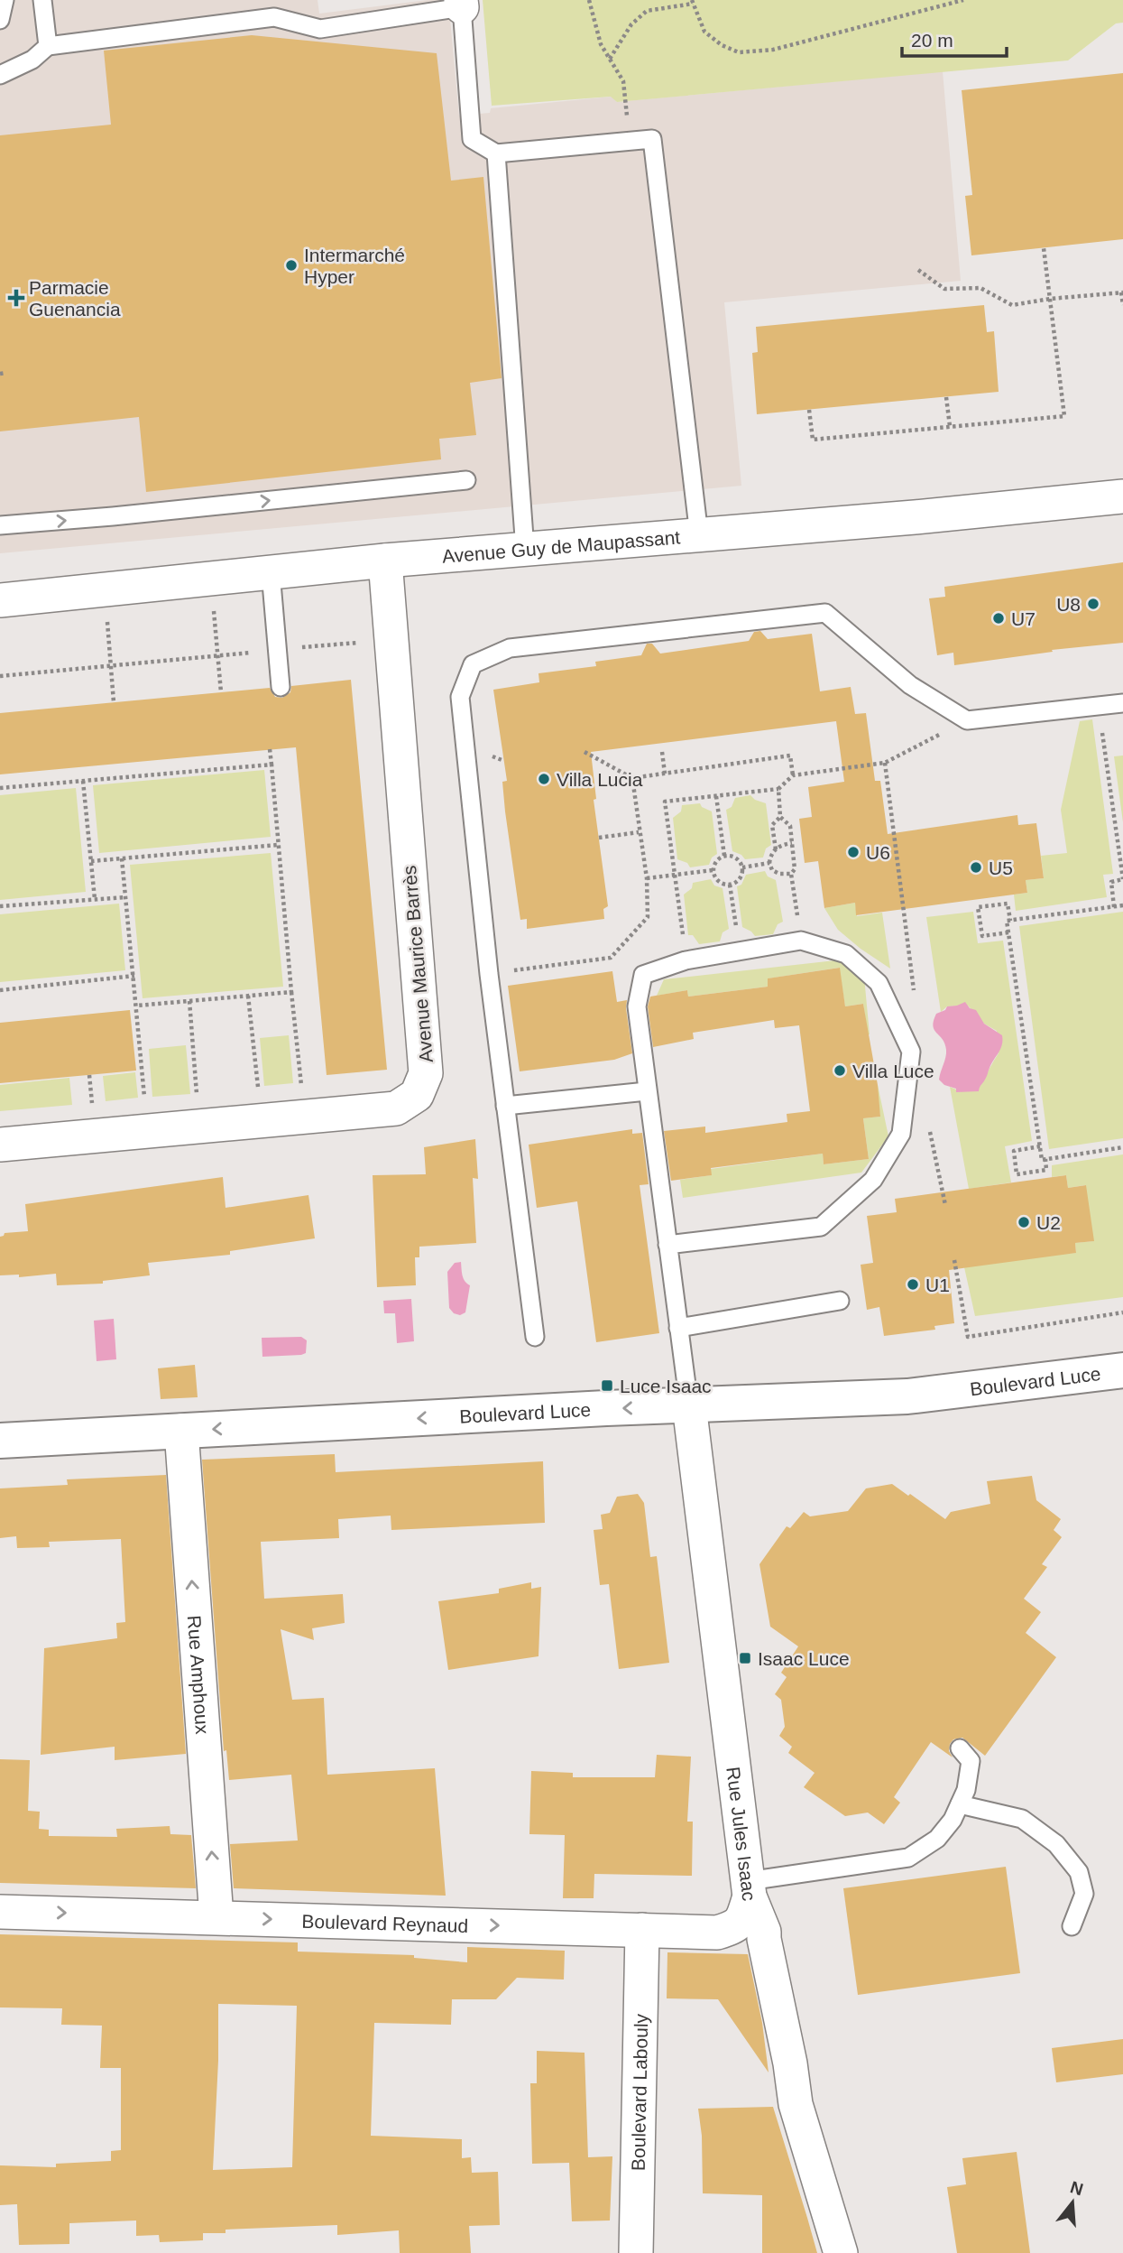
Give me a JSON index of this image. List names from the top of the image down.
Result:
{
  "streets": {
    "street": [
      "Avenue Guy de Maupassant",
      "Avenue Maurice Barrès",
      "Boulevard Luce",
      "Rue Amphoux",
      "Rue Jules Isaac",
      "Boulevard Reynaud",
      "Boulevard Labouly"
    ]
  },
  "crossings": [
    ["Avenue Guy de Maupassant", "Avenue Maurice Barrès"],
    ["Boulevard Luce", "Rue Amphoux"],
    ["Boulevard Luce", "Rue Jules Isaac"],
    ["Rue Amphoux", "Boulevard Reynaud"],
    ["Rue Jules Isaac", "Boulevard Reynaud"],
    ["Boulevard Reynaud", "Boulevard Labouly"]
  ],
  "one_way": ["Boulevard Luce", "Rue Amphoux", "Boulevard Reynaud"],
  "places": {
    "other": [
      "Intermarché Hyper",
      "U8",
      "U7",
      "Villa Lucia",
      "U6",
      "U5",
      "Villa Luce",
      "U2",
      "U1"
    ],
    "health": ["Parmacie Guenancia"],
    "transit": ["Luce Isaac", "Isaac Luce"]
  },
  "scale_bar": "20 m",
  "north": "top"
}
